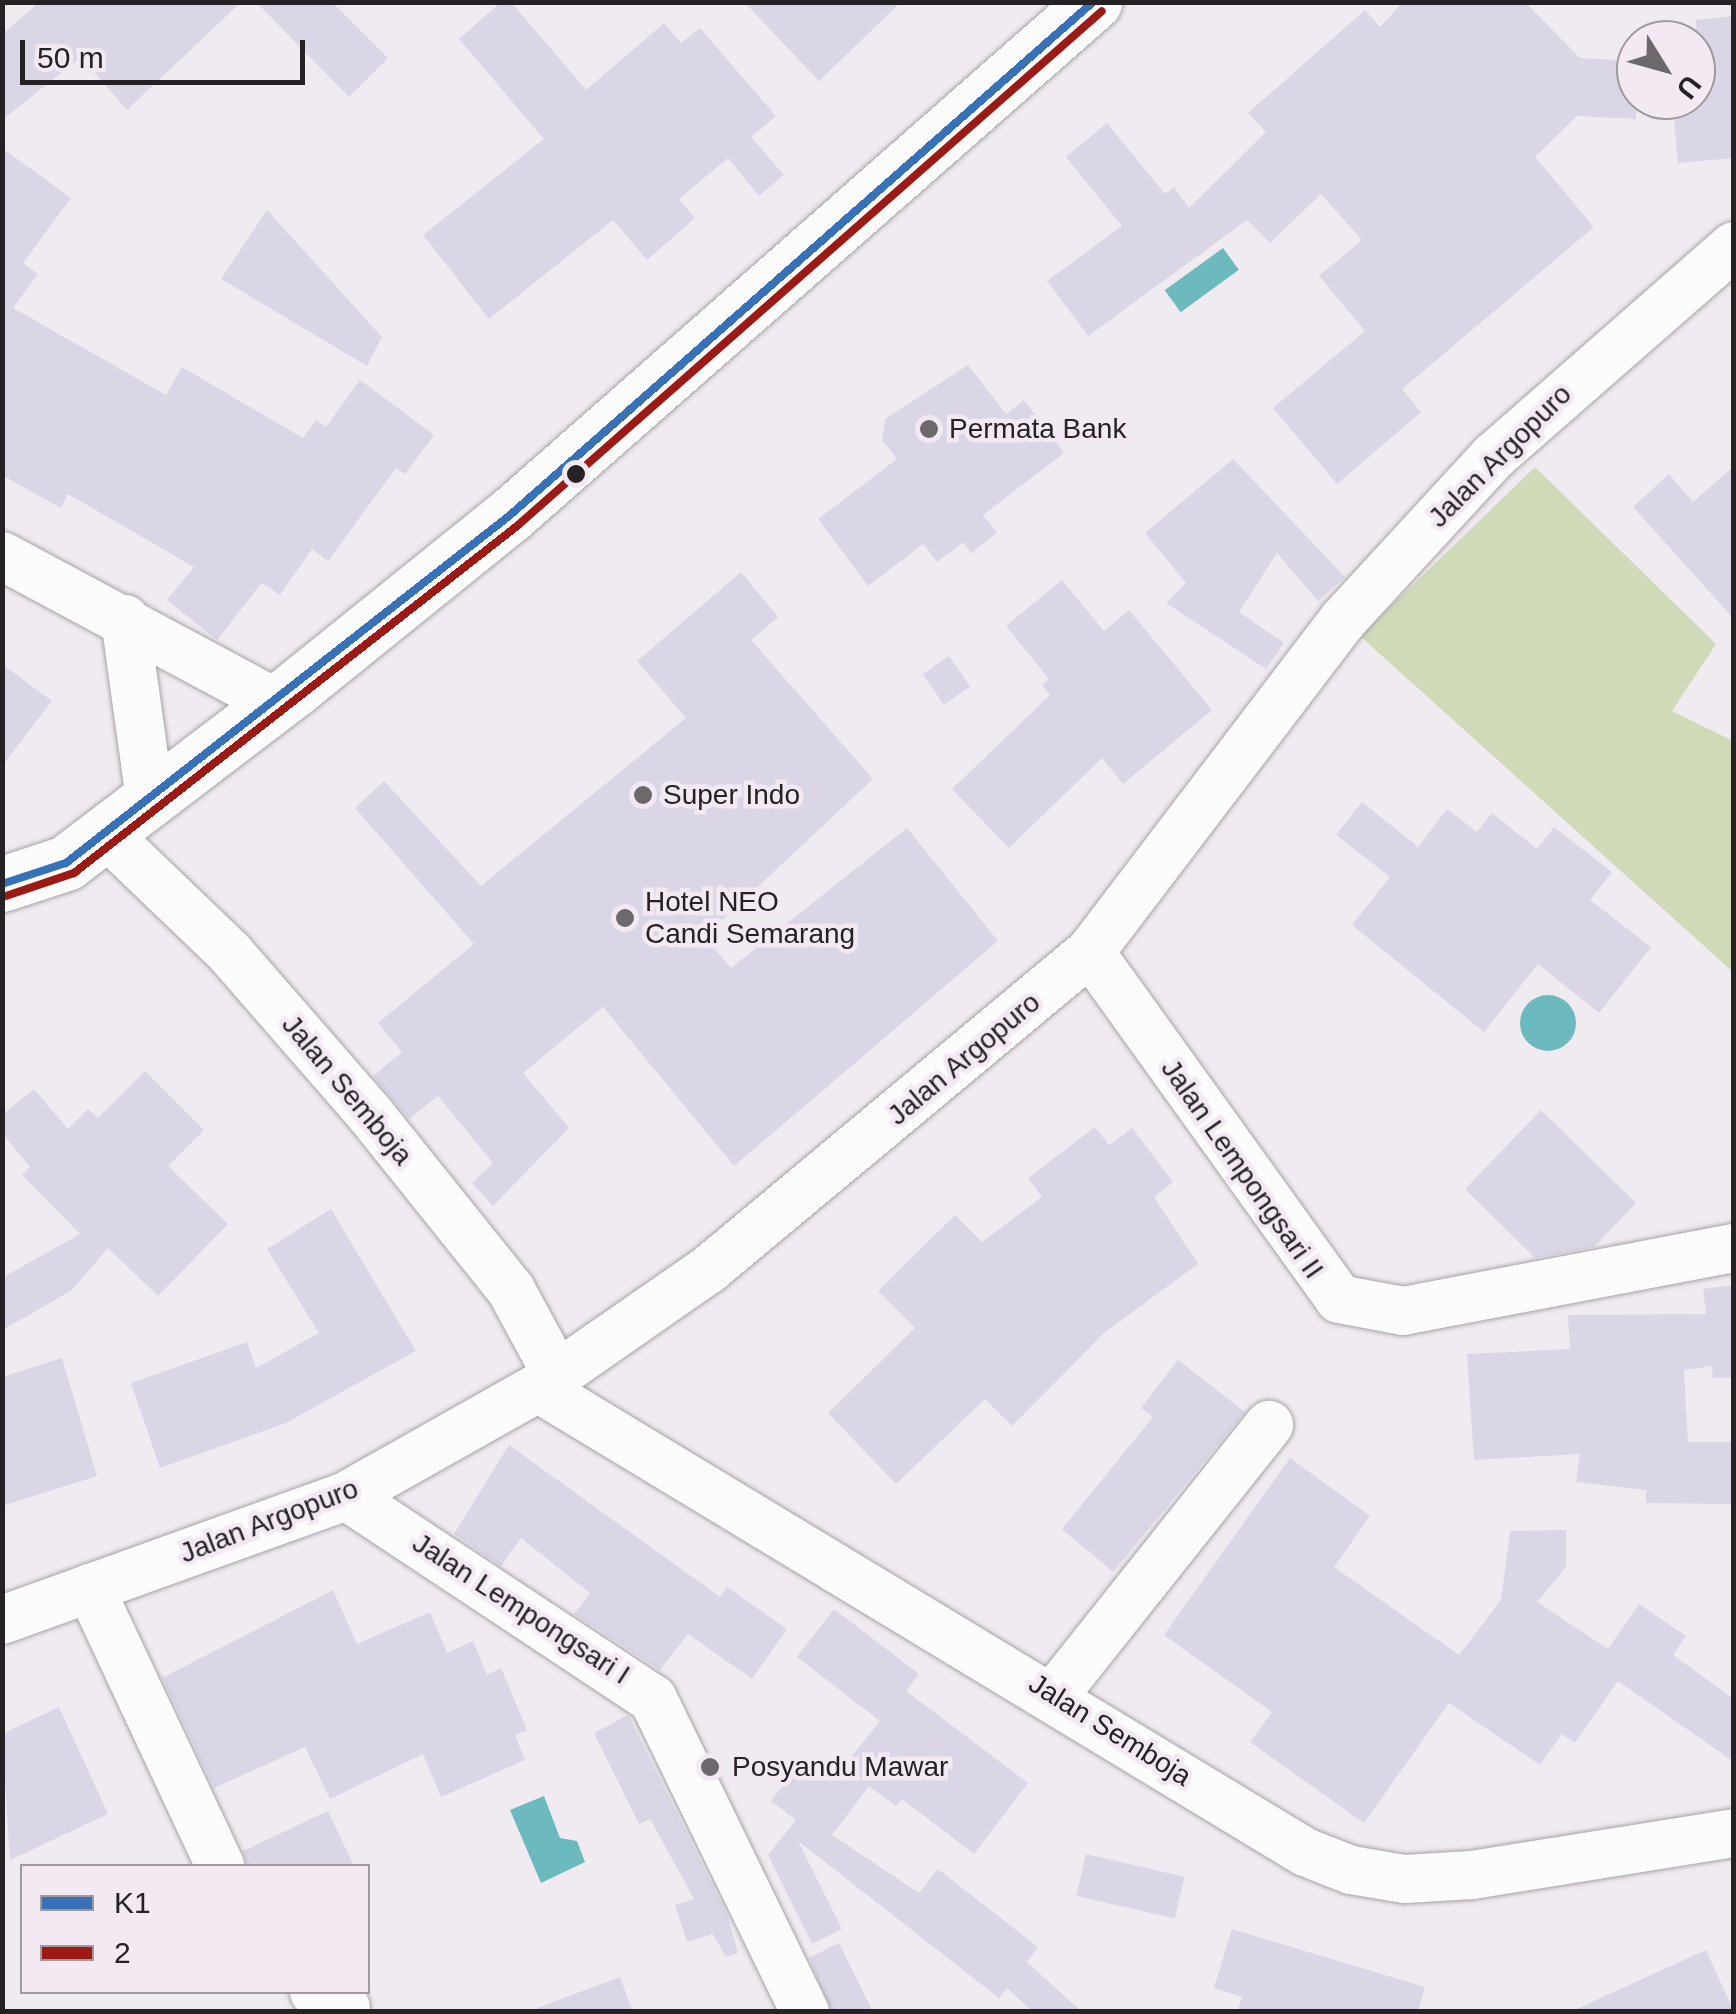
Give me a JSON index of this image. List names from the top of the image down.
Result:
{
  "streets": {
    "street": [
      "Jalan Argopuro",
      "Jalan Semboja",
      "Jalan Lempongsari II",
      "Jalan Lempongsari I"
    ]
  },
  "crossings": [
    ["Jalan Argopuro", "Jalan Semboja"],
    ["Jalan Argopuro", "Jalan Lempongsari II"],
    ["Jalan Argopuro", "Jalan Lempongsari I"]
  ],
  "places": [
    "Permata Bank",
    "Super Indo",
    "Hotel NEO Candi Semarang",
    "Posyandu Mawar"
  ],
  "lines": ["transit line K1", "transit line 2"],
  "legend": ["K1", "2"],
  "scale_bar": "50 m",
  "north": "bottom right"
}
